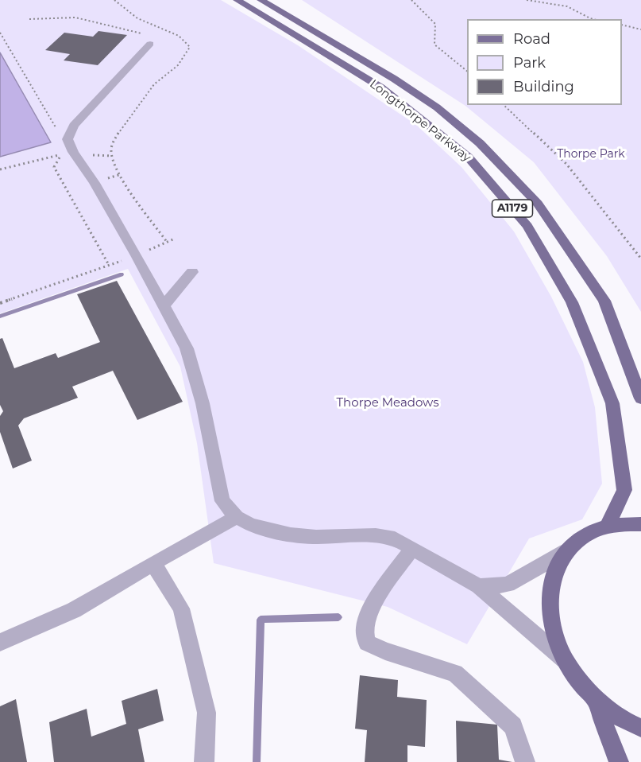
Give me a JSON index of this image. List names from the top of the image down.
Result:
{
  "streets": {
    "main road": ["Longthorpe Parkway", "A1179"]
  },
  "parks": ["Thorpe Park", "Thorpe Meadows"],
  "legend": ["Road", "Park", "Building"]
}
